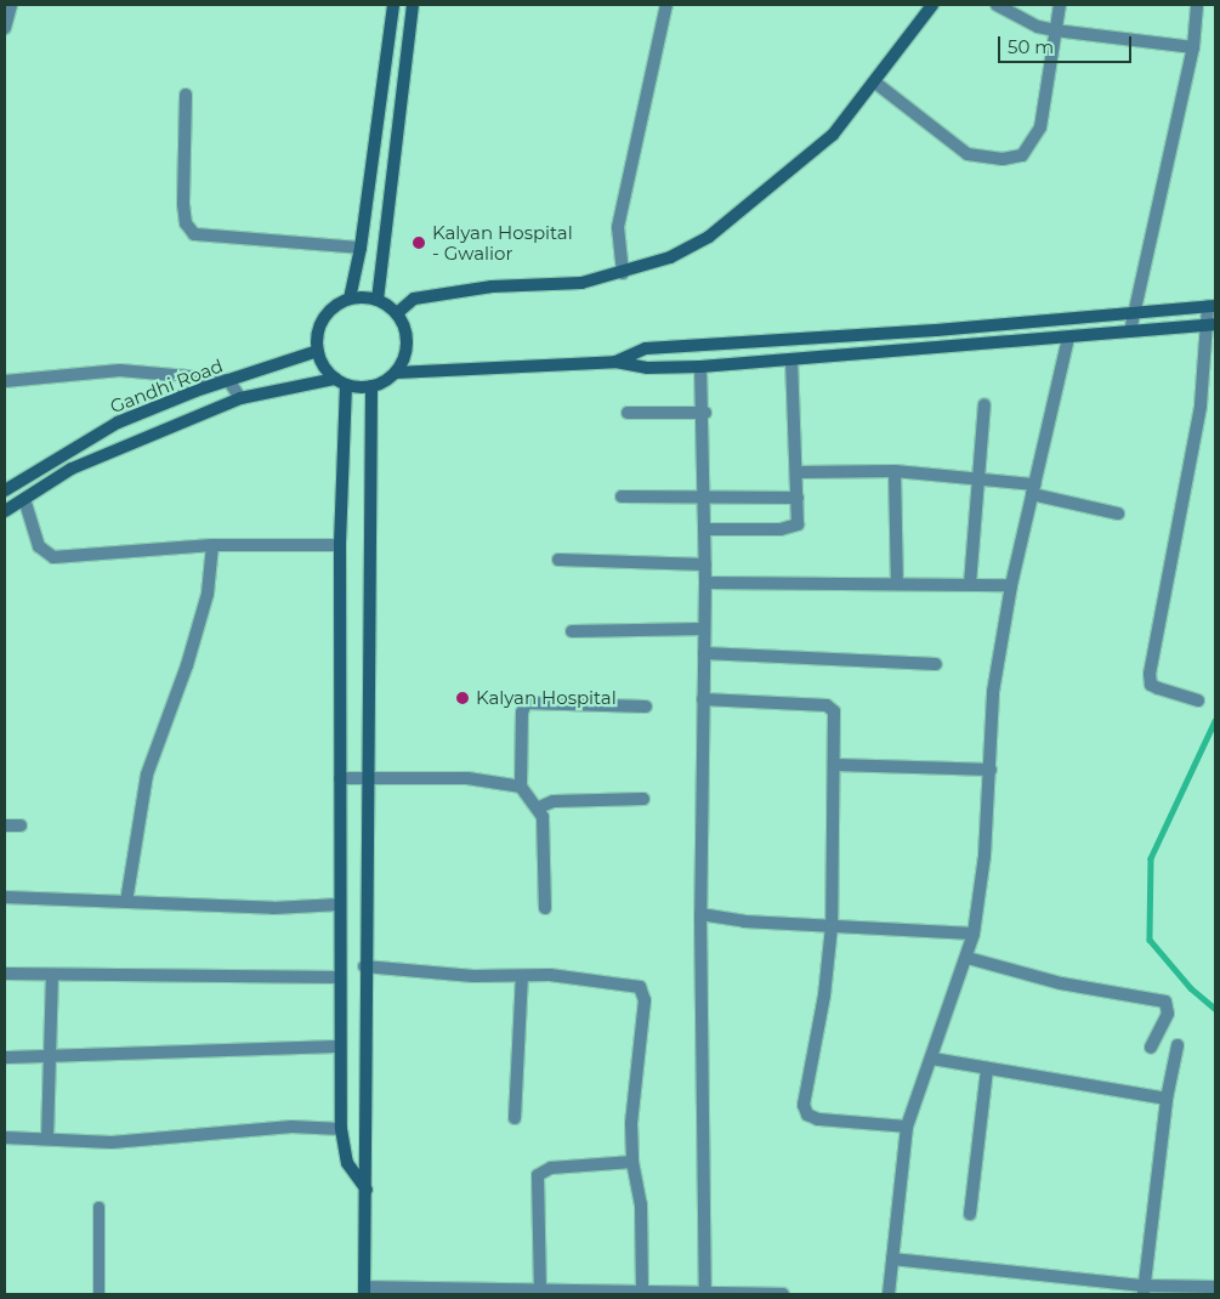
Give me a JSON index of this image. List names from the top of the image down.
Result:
{
  "streets": {
    "main road": ["Gandhi Road"]
  },
  "places": ["Kalyan Hospital - Gwalior", "Kalyan Hospital"],
  "scale_bar": "50 m"
}
